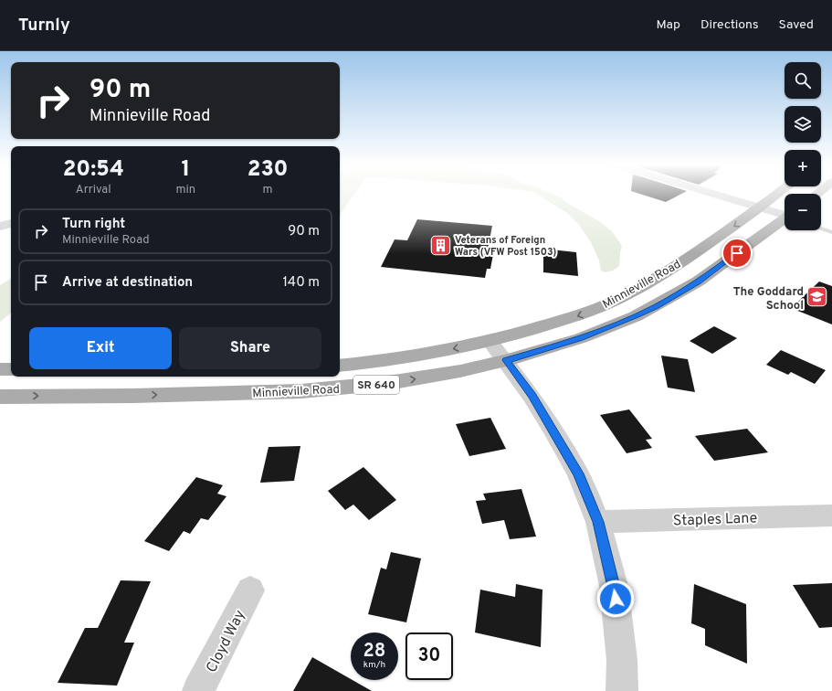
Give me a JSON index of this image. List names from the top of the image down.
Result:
{
  "streets": {
    "main road": ["Minnieville Road", "SR 640"],
    "street": ["Staples Lane", "Cloyd Way"]
  },
  "places": {
    "building": ["Veterans of Foreign Wars (VFW Post 1503)"],
    "school or university": ["The Goddard School"]
  },
  "page": {
    "header": "Turnly",
    "nav": ["Map", "Directions", "Saved"],
    "map_buttons": ["+", "−"],
    "turn": ["90 m", "Minnieville Road"],
    "eta": [
      "20:54",
      "Arrival",
      "1",
      "min",
      "230",
      "m"
    ],
    "list": [
      {
        "name": "Turn right",
        "note": "Minnieville Road",
        "value": "90 m"
      },
      {
        "name": "Arrive at destination",
        "value": "140 m"
      }
    ],
    "buttons": ["Exit", "Share"],
    "speed": "28 km/h",
    "limit": "30"
  }
}
